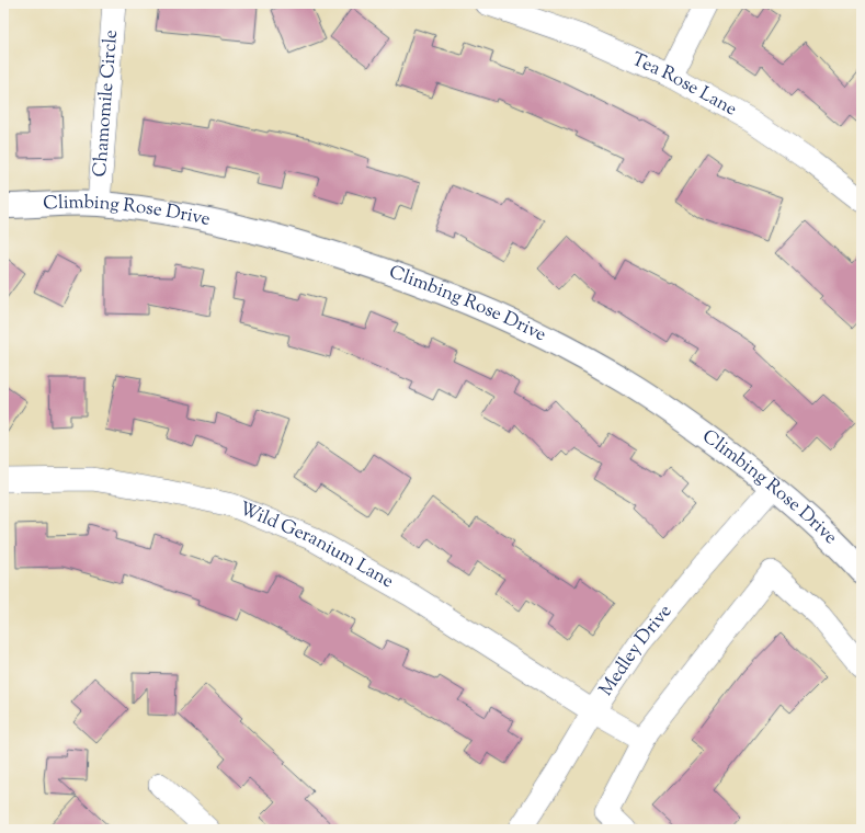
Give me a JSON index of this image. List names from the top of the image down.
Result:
{
  "streets": {
    "street": [
      "Tea Rose Lane",
      "Chamomile Circle",
      "Climbing Rose Drive",
      "Wild Geranium Lane",
      "Medley Drive"
    ]
  },
  "crossings": [
    ["Chamomile Circle", "Climbing Rose Drive"],
    ["Climbing Rose Drive", "Medley Drive"],
    ["Wild Geranium Lane", "Medley Drive"]
  ]
}
